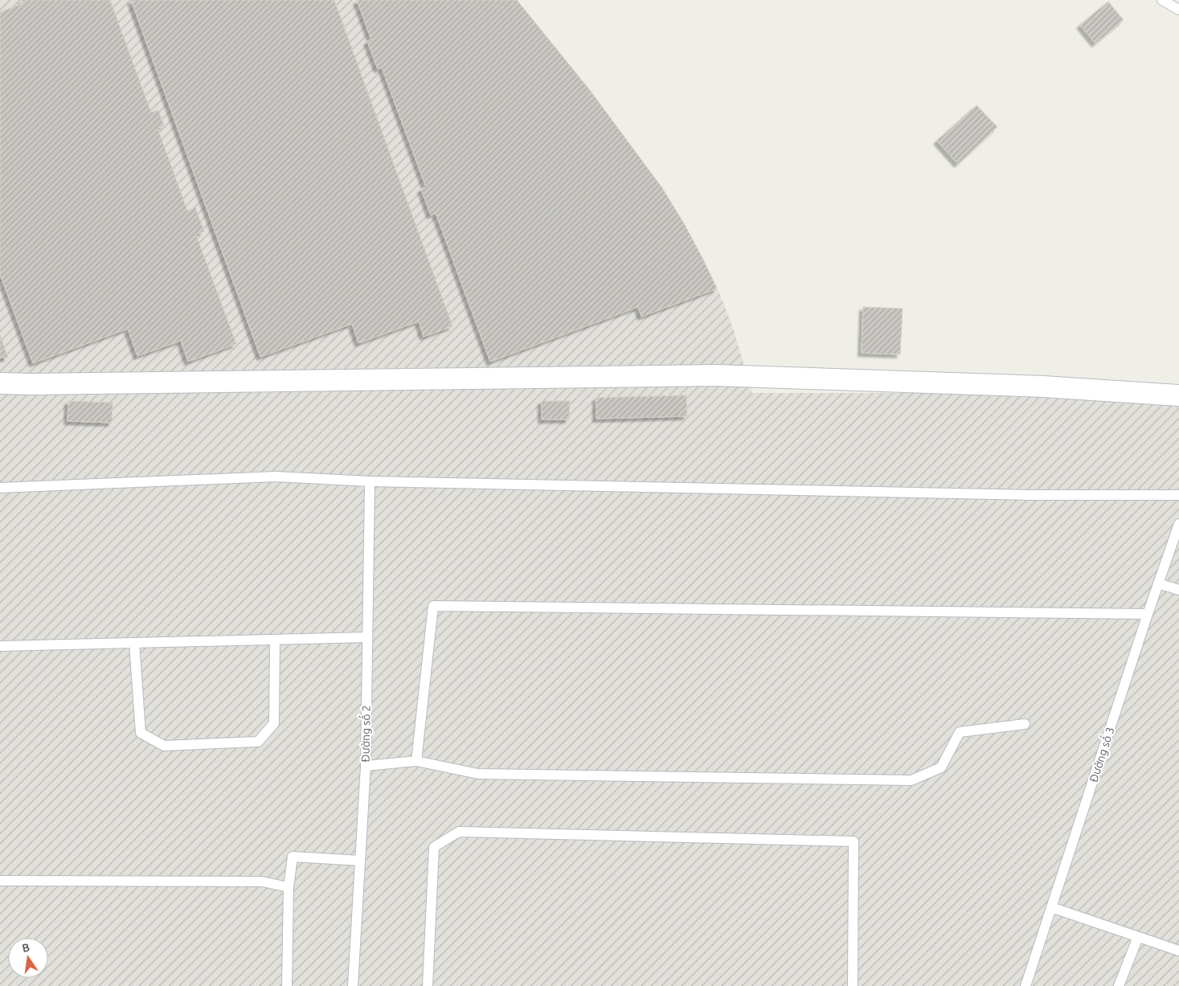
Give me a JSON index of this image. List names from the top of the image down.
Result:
{
  "streets": {
    "lane": ["Đường số 2", "Đường số 3"]
  },
  "north": "top"
}
